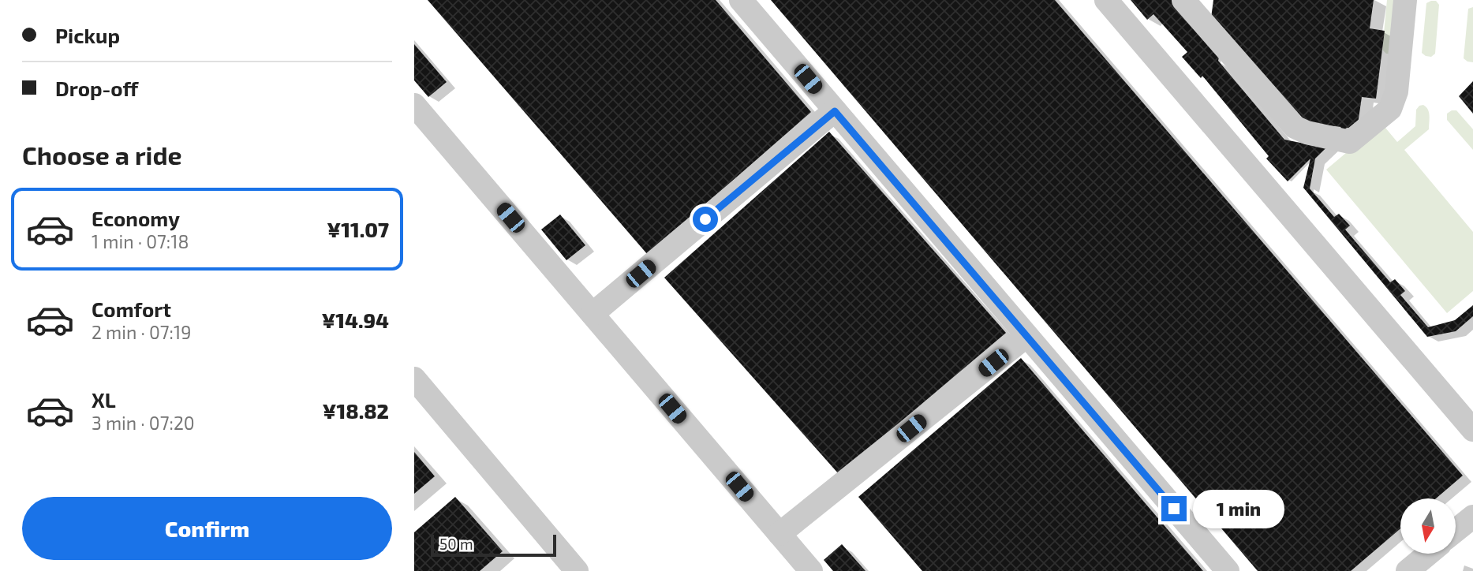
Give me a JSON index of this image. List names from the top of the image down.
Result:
{
  "scale_bar": "50 m",
  "north": "bottom",
  "page": {
    "banner": ["Pickup", "Drop-off"],
    "heading": "Choose a ride",
    "list": [
      {
        "name": "Economy",
        "note": "1 min · 07:18",
        "value": "¥11.07"
      },
      {
        "name": "Comfort",
        "note": "2 min · 07:19",
        "value": "¥14.94"
      },
      {
        "name": "XL",
        "note": "3 min · 07:20",
        "value": "¥18.82"
      }
    ],
    "buttons": "Confirm",
    "bubble": "1 min",
    "scale": "50 m"
  }
}
